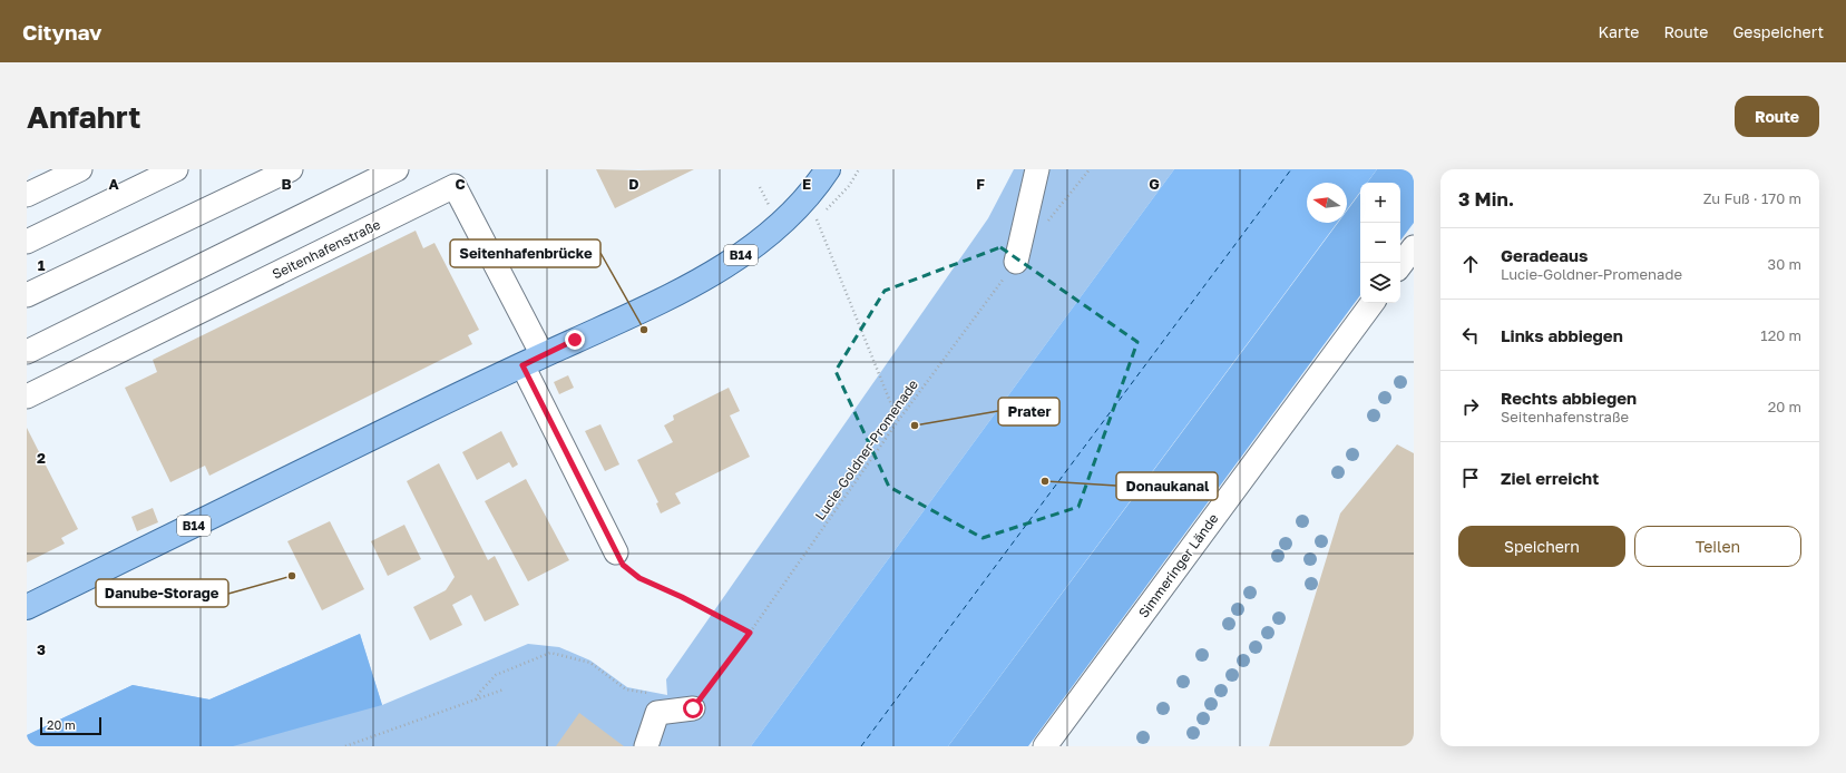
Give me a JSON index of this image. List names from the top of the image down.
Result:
{
  "streets": {
    "main road": ["B14"],
    "street": ["Seitenhafenstraße", "Simmeringer Lände"],
    "path": ["Lucie-Goldner-Promenade"]
  },
  "crossings": [
    ["Seitenhafenstraße", "B14"]
  ],
  "places": [
    "Seitenhafenbrücke",
    "Prater",
    "Donaukanal",
    "Danube-Storage"
  ],
  "scale_bar": "20 m",
  "north": "left",
  "page": {
    "header": "Citynav",
    "nav": ["Karte", "Route", "Gespeichert"],
    "buttons": [
      "Route",
      ["Speichern", "Teilen"]
    ],
    "title": "Anfahrt",
    "heading": ["3 Min.", "Zu Fuß · 170 m"],
    "map_buttons": ["+", "−"],
    "list": [
      ["Geradeaus", "Lucie-Goldner-Promenade", "30 m"],
      ["Links abbiegen", "120 m"],
      ["Rechts abbiegen", "Seitenhafenstraße", "20 m"],
      "Ziel erreicht"
    ],
    "scale": "20 m"
  },
  "grid": {
    "columns": [
      "A",
      "B",
      "C",
      "D",
      "E",
      "F",
      "G"
    ],
    "rows": ["1", "2", "3"]
  }
}
